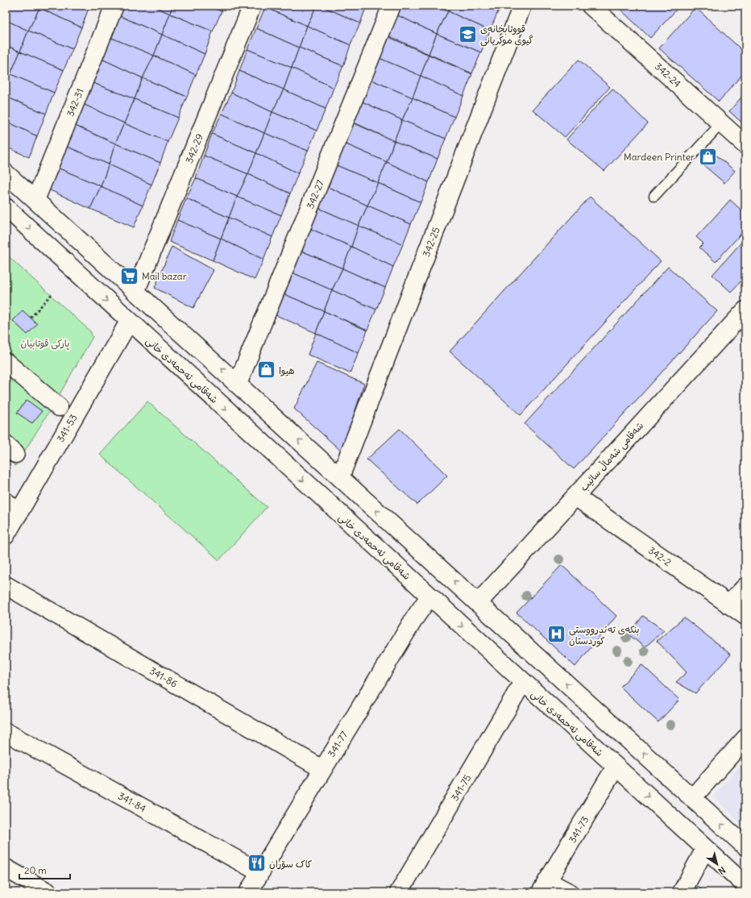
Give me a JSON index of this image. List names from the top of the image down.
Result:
{
  "streets": {
    "street": [
      "342-24",
      "342-31",
      "342-29",
      "342-27",
      "342-25",
      "شەقامی ئەحمەدی خانی",
      "341-53",
      "شەقامی شەماڵ سائیب",
      "342-2",
      "341-86",
      "341-77",
      "341-75",
      "341-84",
      "341-73"
    ]
  },
  "crossings": [
    ["شەقامی ئەحمەدی خانی", "341-53"],
    ["شەقامی ئەحمەدی خانی", "341-77"],
    ["شەقامی ئەحمەدی خانی", "341-75"],
    ["شەقامی ئەحمەدی خانی", "341-73"],
    ["شەقامی شەماڵ سائیب", "342-2"],
    ["341-86", "341-77"],
    ["341-77", "341-84"]
  ],
  "parks": ["پارکی قوتابیان"],
  "places": {
    "school or university": ["قووتابخانەی گيوی موكريانی"],
    "shop": ["Mardeen Printer", "هيوا"],
    "supermarket": ["Mail bazar"],
    "hospital": ["بنکەی تەندرووستی کوردستان"],
    "restaurant": ["کاک سۆران"]
  },
  "scale_bar": "20 m",
  "north": "bottom right"
}
